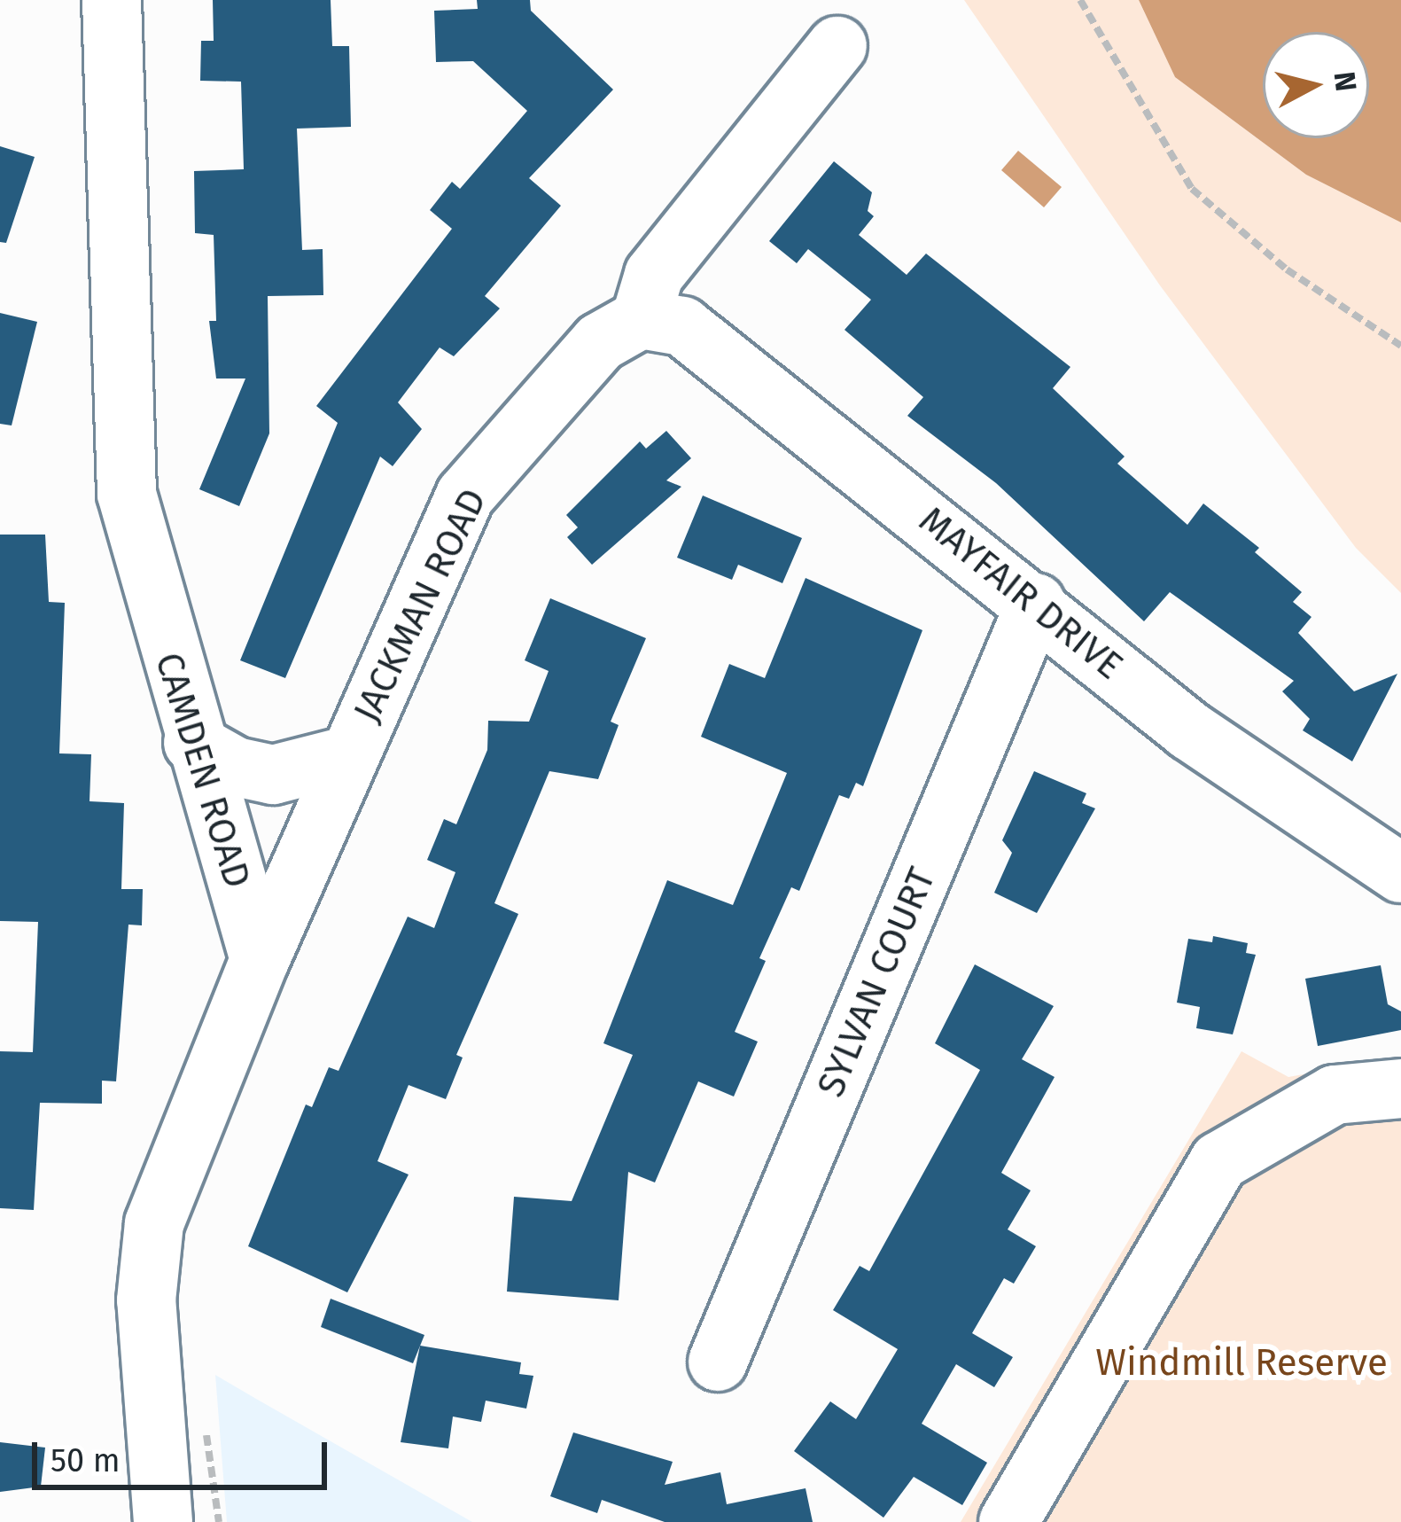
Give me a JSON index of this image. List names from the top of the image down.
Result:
{
  "streets": {
    "street": [
      "MAYFAIR DRIVE",
      "JACKMAN ROAD",
      "CAMDEN ROAD",
      "SYLVAN COURT"
    ]
  },
  "crossings": [
    ["MAYFAIR DRIVE", "JACKMAN ROAD"],
    ["MAYFAIR DRIVE", "SYLVAN COURT"],
    ["JACKMAN ROAD", "CAMDEN ROAD"]
  ],
  "parks": ["Windmill Reserve"],
  "scale_bar": "50 m",
  "north": "right"
}
